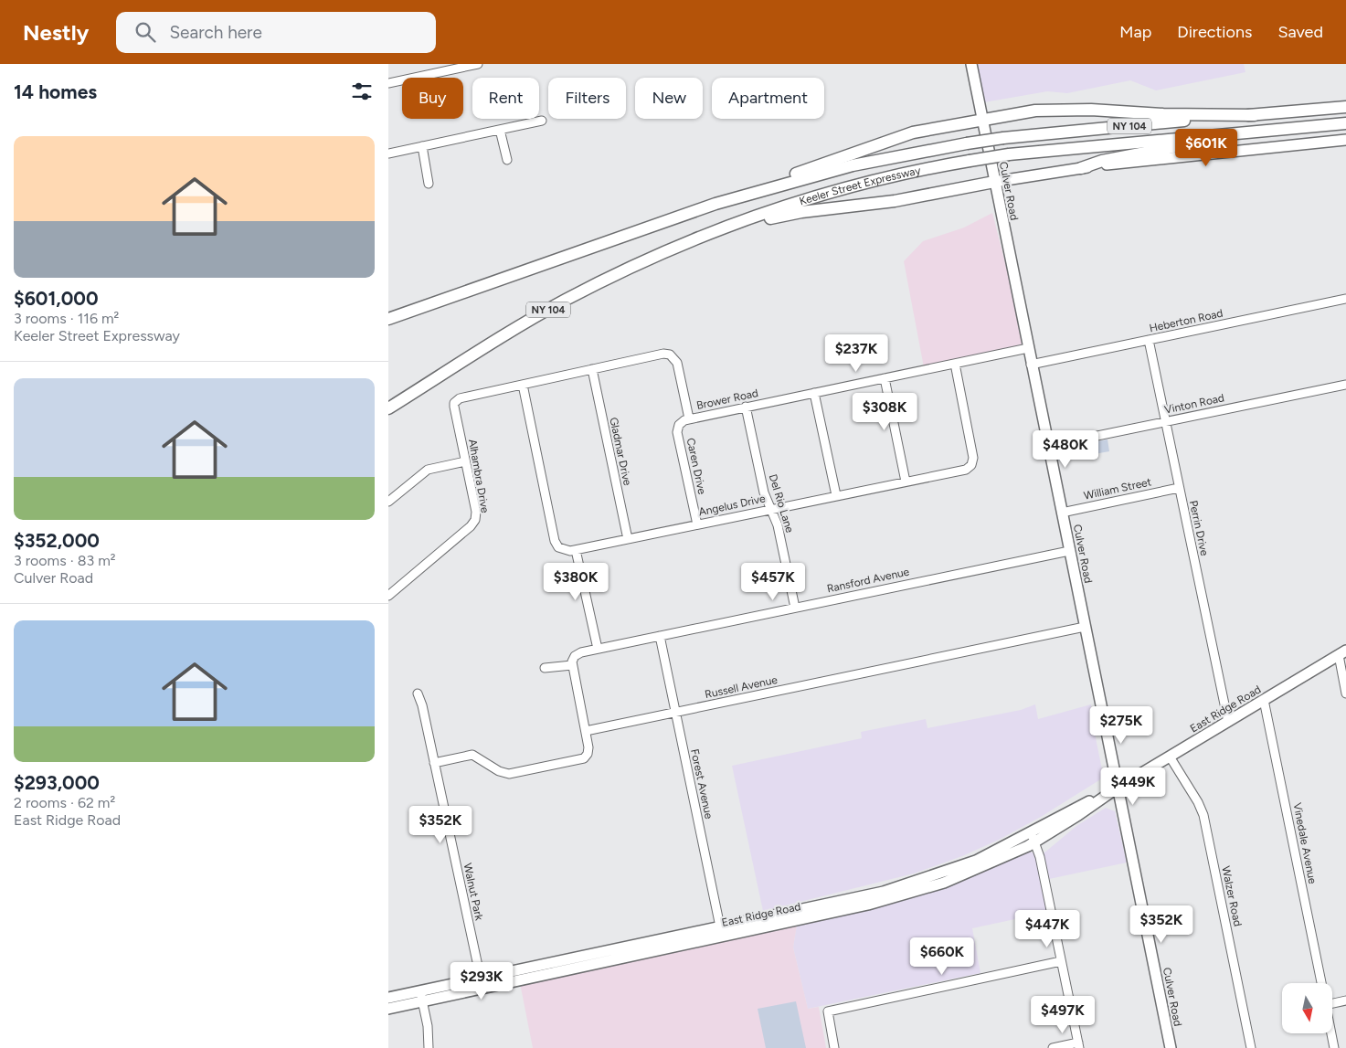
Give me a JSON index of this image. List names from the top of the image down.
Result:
{
  "streets": {
    "highway": ["NY 104", "Keeler Street Expressway"],
    "main road": ["Culver Road", "East Ridge Road"],
    "street": [
      "Heberton Road",
      "Brower Road",
      "Vinton Road",
      "Gladmar Drive",
      "Caren Drive",
      "Alhambra Drive",
      "William Street",
      "Del Rio Lane",
      "Angelus Drive",
      "Perrin Drive",
      "Ransford Avenue",
      "Russell Avenue",
      "Forest Avenue",
      "Vinedale Avenue",
      "Walnut Park",
      "Walzer Road"
    ]
  },
  "crossings": [
    ["NY 104", "Keeler Street Expressway"],
    ["Culver Road", "Heberton Road"],
    ["Culver Road", "Brower Road"],
    ["Culver Road", "Vinton Road"],
    ["Culver Road", "William Street"],
    ["Culver Road", "Ransford Avenue"],
    ["Culver Road", "Russell Avenue"],
    ["Culver Road", "East Ridge Road"],
    ["Heberton Road", "Perrin Drive"],
    ["Brower Road", "Gladmar Drive"],
    ["Brower Road", "Caren Drive"],
    ["Brower Road", "Alhambra Drive"],
    ["Brower Road", "Del Rio Lane"],
    ["Brower Road", "Angelus Drive"],
    ["Vinton Road", "Perrin Drive"],
    ["Gladmar Drive", "Angelus Drive"],
    ["Caren Drive", "Angelus Drive"],
    ["William Street", "Perrin Drive"],
    ["Del Rio Lane", "Angelus Drive"],
    ["Del Rio Lane", "Ransford Avenue"],
    ["Perrin Drive", "East Ridge Road"],
    ["Ransford Avenue", "Forest Avenue"],
    ["Russell Avenue", "Forest Avenue"],
    ["East Ridge Road", "Forest Avenue"],
    ["East Ridge Road", "Vinedale Avenue"],
    ["East Ridge Road", "Walnut Park"],
    ["East Ridge Road", "Walzer Road"]
  ],
  "north": "bottom",
  "page": {
    "header": "Nestly",
    "search": "Search here",
    "nav": ["Map", "Directions", "Saved"],
    "heading": "14 homes",
    "chip": [
      "Buy",
      "Rent",
      "Filters",
      "New",
      "Apartment"
    ],
    "list": [
      {
        "name": "$601,000",
        "note": "3 rooms · 116 m² · Keeler Street Expressway"
      },
      {
        "name": "$352,000",
        "note": "3 rooms · 83 m² · Culver Road"
      },
      {
        "name": "$293,000",
        "note": "2 rooms · 62 m² · East Ridge Road"
      }
    ],
    "price": [
      "$601K",
      "$237K",
      "$308K",
      "$480K",
      "$380K",
      "$457K",
      "$275K",
      "$449K",
      "$352K",
      "$352K",
      "$447K",
      "$660K",
      "$293K",
      "$497K"
    ]
  }
}
